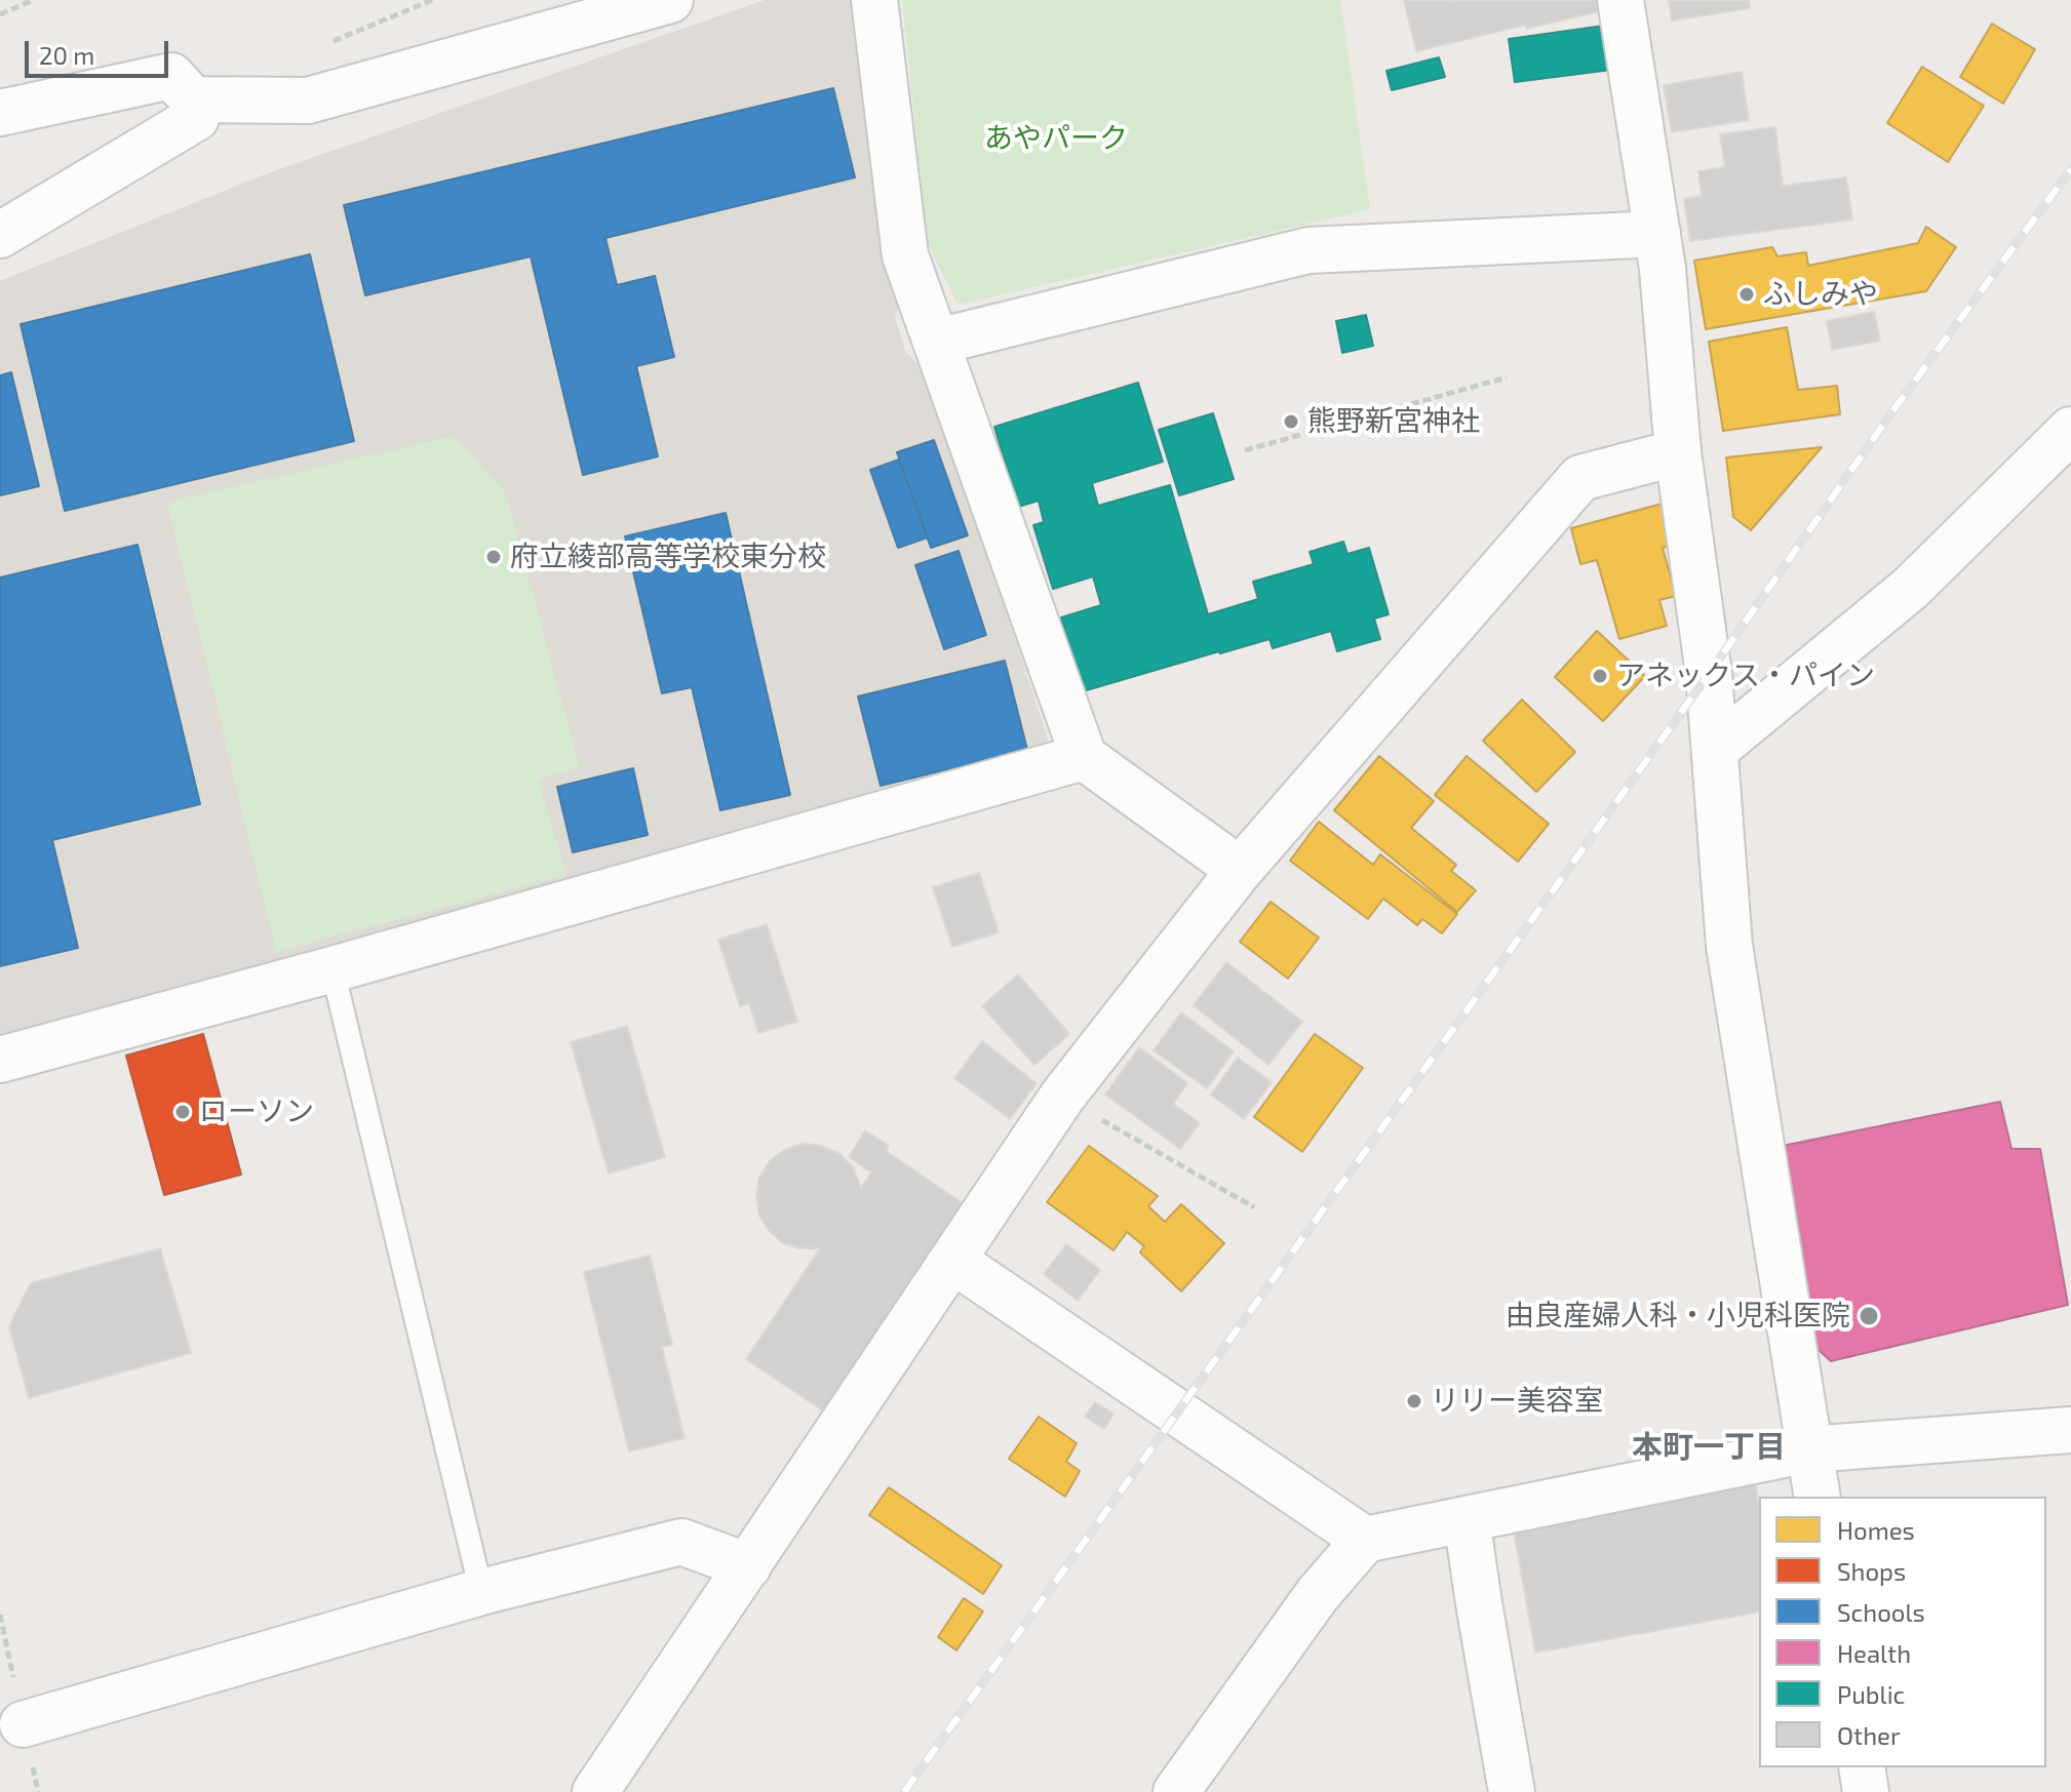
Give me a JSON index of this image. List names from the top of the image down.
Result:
{
  "districts": ["本町一丁目"],
  "parks": ["あやパーク"],
  "places": [
    "ふしみや",
    "熊野新宮神社",
    "府立綾部高等学校東分校",
    "アネックス・パイン",
    "ローソン",
    "由良産婦人科・小児科医院",
    "リリー美容室"
  ],
  "legend": [
    "Homes",
    "Shops",
    "Schools",
    "Health",
    "Public",
    "Other"
  ],
  "scale_bar": "20 m"
}
